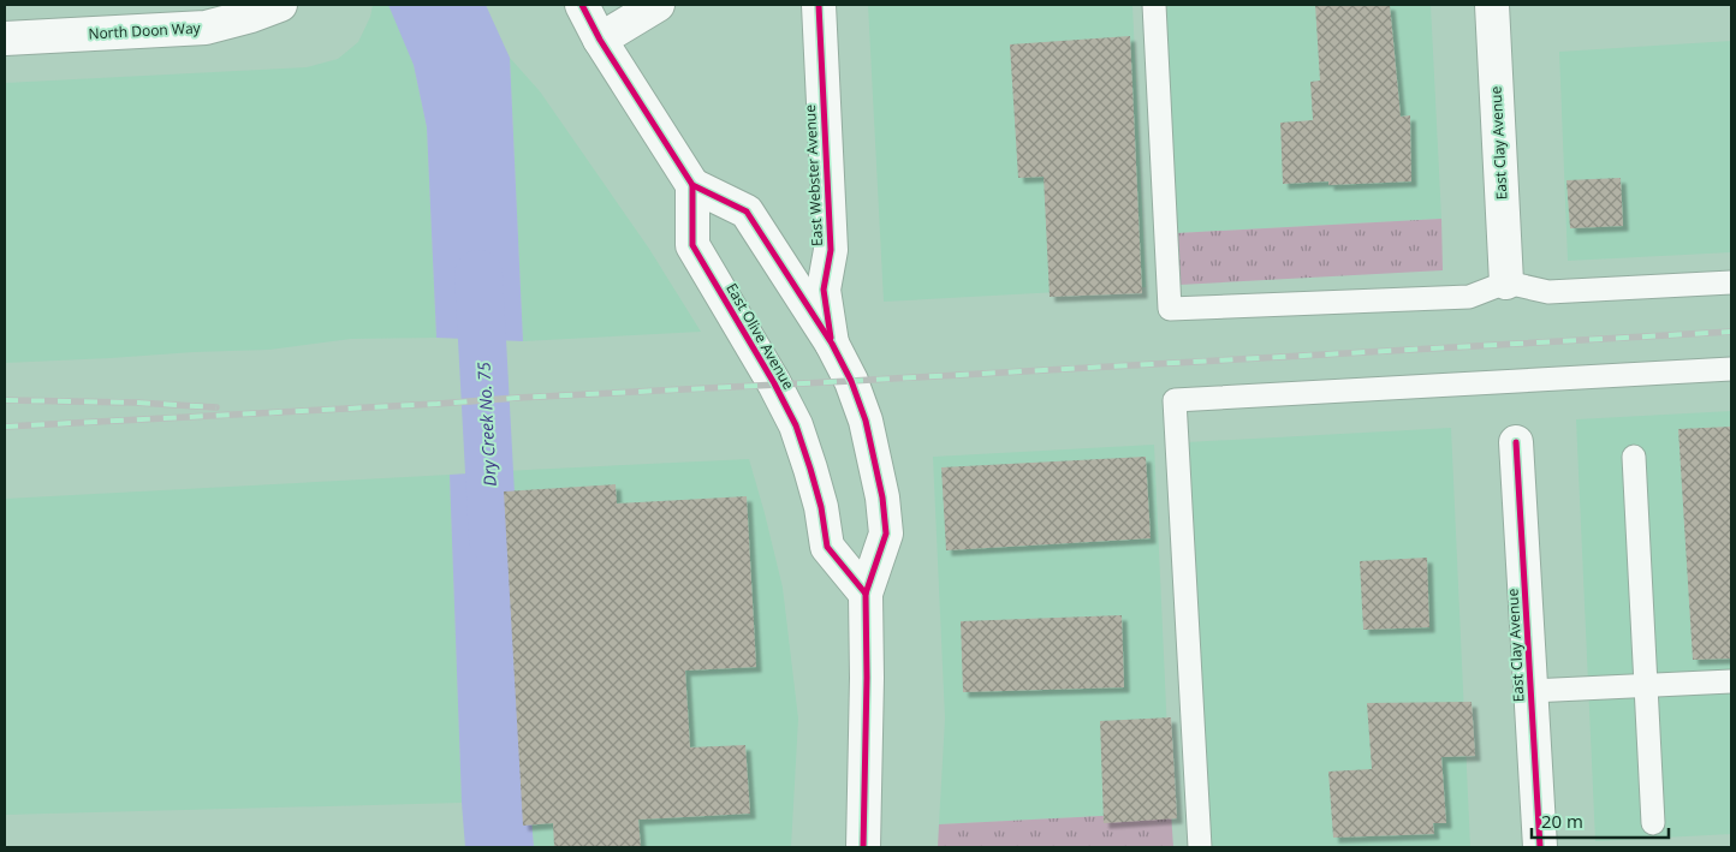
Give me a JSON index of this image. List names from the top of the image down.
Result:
{
  "streets": {
    "main road": [
      "North Doon Way",
      "East Clay Avenue",
      "East Webster Avenue",
      "East Olive Avenue"
    ]
  },
  "water": ["Dry Creek No. 75"],
  "scale_bar": "20 m"
}
